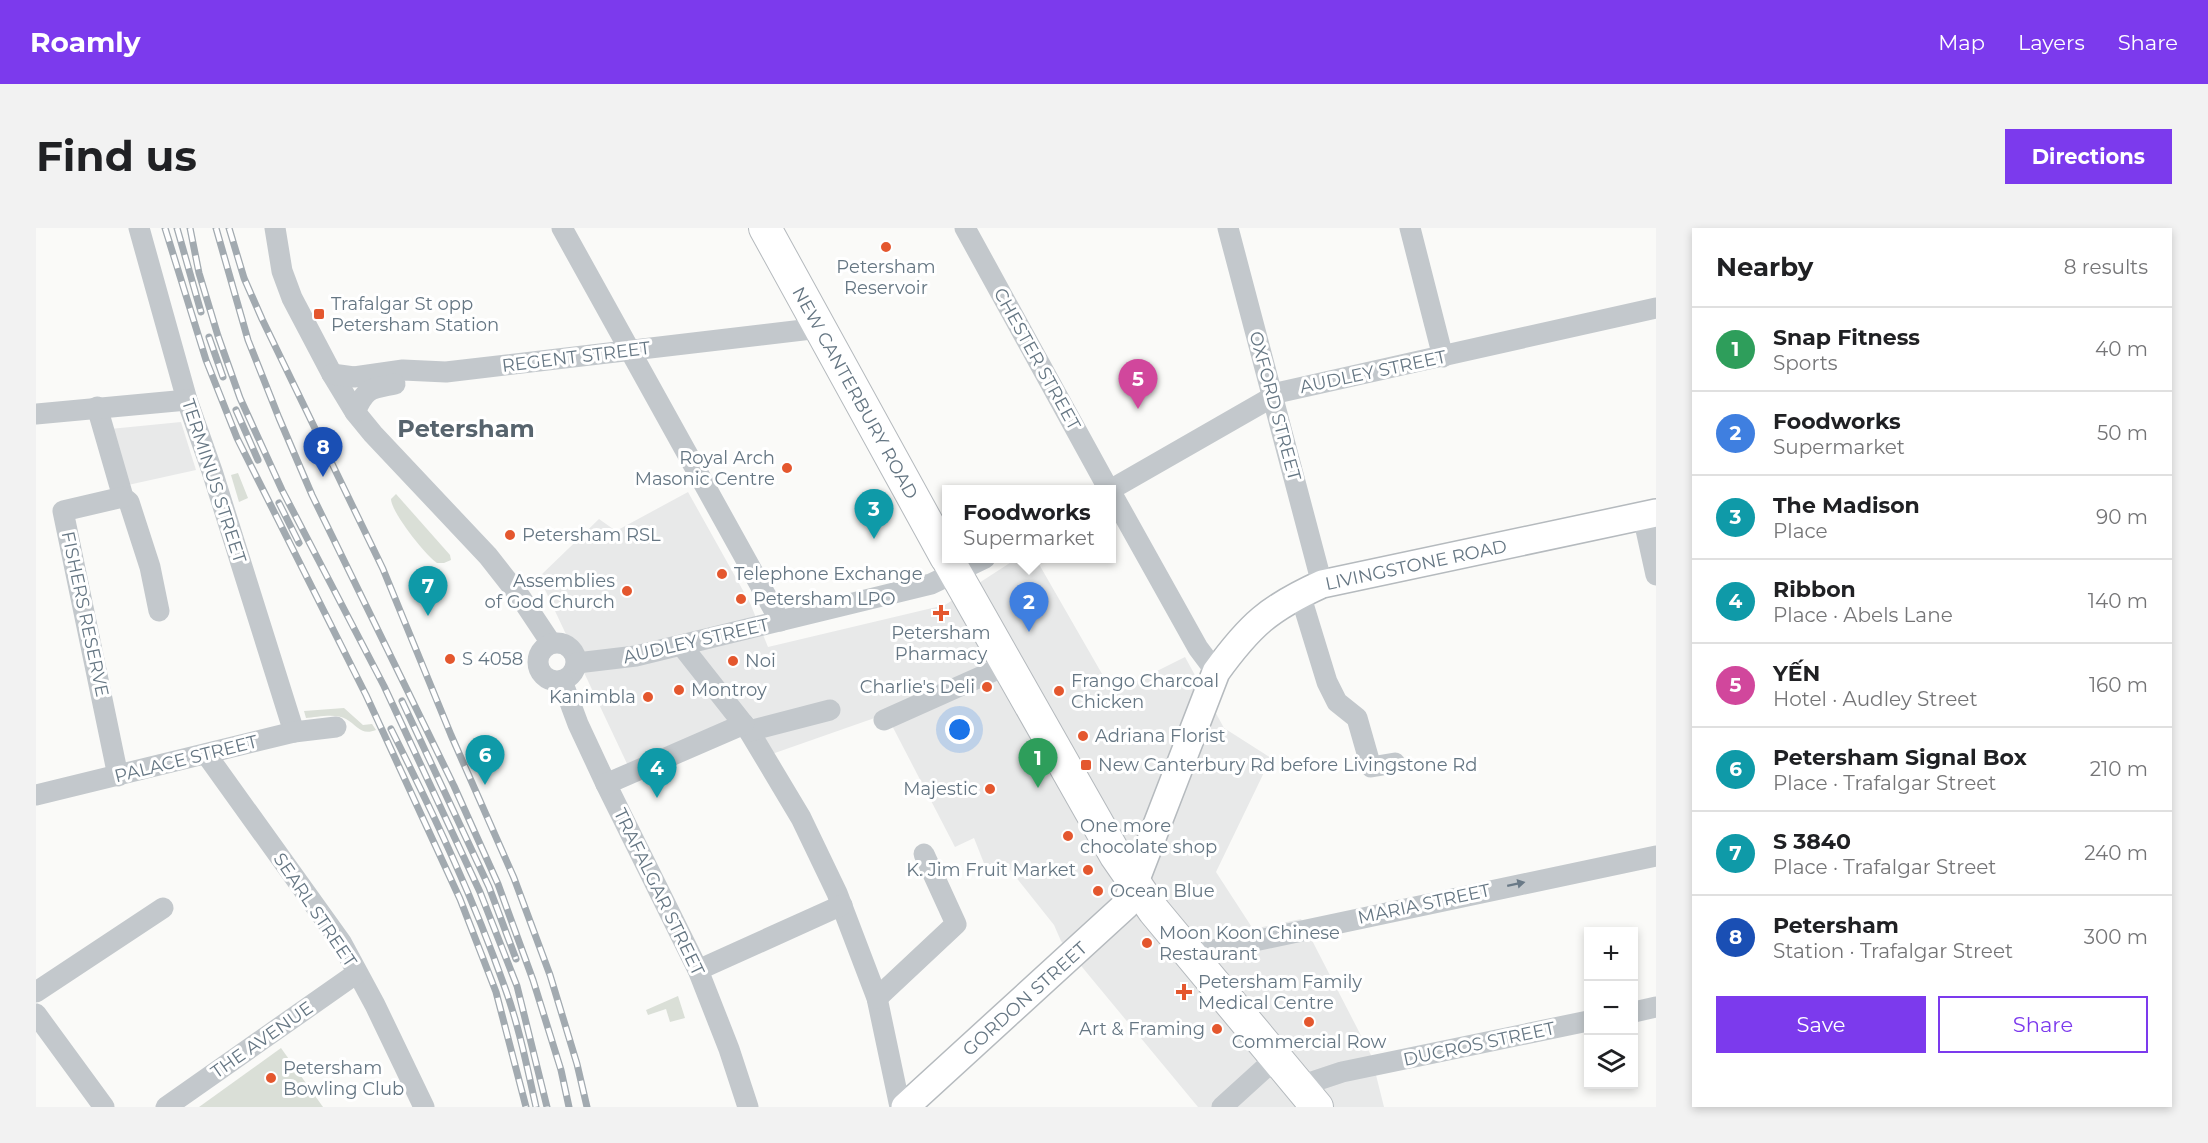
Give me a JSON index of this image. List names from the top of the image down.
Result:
{
  "streets": {
    "highway": ["NEW CANTERBURY ROAD"],
    "main road": ["LIVINGSTONE ROAD", "GORDON STREET"],
    "street": [
      "REGENT STREET",
      "CHESTER STREET",
      "AUDLEY STREET",
      "OXFORD STREET",
      "TERMINUS STREET",
      "FISHERS RESERVE",
      "PALACE STREET",
      "TRAFALGAR STREET",
      "MARIA STREET",
      "SEARL STREET",
      "THE AVENUE",
      "DUCROS STREET"
    ]
  },
  "crossings": [
    ["REGENT STREET", "NEW CANTERBURY ROAD"],
    ["CHESTER STREET", "LIVINGSTONE ROAD"],
    ["AUDLEY STREET", "NEW CANTERBURY ROAD"],
    ["AUDLEY STREET", "OXFORD STREET"],
    ["AUDLEY STREET", "TRAFALGAR STREET"],
    ["NEW CANTERBURY ROAD", "LIVINGSTONE ROAD"],
    ["NEW CANTERBURY ROAD", "MARIA STREET"],
    ["NEW CANTERBURY ROAD", "GORDON STREET"],
    ["NEW CANTERBURY ROAD", "DUCROS STREET"],
    ["OXFORD STREET", "LIVINGSTONE ROAD"],
    ["TERMINUS STREET", "PALACE STREET"],
    ["LIVINGSTONE ROAD", "GORDON STREET"],
    ["FISHERS RESERVE", "PALACE STREET"],
    ["PALACE STREET", "SEARL STREET"],
    ["SEARL STREET", "THE AVENUE"]
  ],
  "one_way": ["MARIA STREET"],
  "districts": ["Petersham"],
  "places": {
    "other": [
      "Petersham Reservoir",
      "Royal Arch Masonic Centre",
      "Petersham RSL",
      "Telephone Exchange",
      "Assemblies of God Church",
      "Petersham LPO",
      "S 4058",
      "Noi",
      "Charlie's Deli",
      "Montroy",
      "Frango Charcoal Chicken",
      "Kanimbla",
      "Adriana Florist",
      "Majestic",
      "One more chocolate shop",
      "K. Jim Fruit Market",
      "Ocean Blue",
      "Moon Koon Chinese Restaurant",
      "Commercial Row",
      "Art & Framing",
      "Petersham Bowling Club"
    ],
    "transit": ["Trafalgar St opp Petersham Station", "New Canterbury Rd before Livingstone Rd"],
    "health": ["Petersham Pharmacy", "Petersham Family Medical Centre"]
  },
  "page": {
    "header": "Roamly",
    "nav": ["Map", "Layers", "Share"],
    "buttons": [
      "Directions",
      ["Save", "Share"]
    ],
    "title": "Find us",
    "heading": ["Nearby", "8 results"],
    "list": [
      {
        "mark": "1",
        "name": "Snap Fitness",
        "note": "Sports",
        "value": "40 m"
      },
      {
        "mark": "2",
        "name": "Foodworks",
        "note": "Supermarket",
        "value": "50 m"
      },
      {
        "mark": "3",
        "name": "The Madison",
        "note": "Place",
        "value": "90 m"
      },
      {
        "mark": "4",
        "name": "Ribbon",
        "note": "Place · Abels Lane",
        "value": "140 m"
      },
      {
        "mark": "5",
        "name": "YẾN",
        "note": "Hotel · Audley Street",
        "value": "160 m"
      },
      {
        "mark": "6",
        "name": "Petersham Signal Box",
        "note": "Place · Trafalgar Street",
        "value": "210 m"
      },
      {
        "mark": "7",
        "name": "S 3840",
        "note": "Place · Trafalgar Street",
        "value": "240 m"
      },
      {
        "mark": "8",
        "name": "Petersham",
        "note": "Station · Trafalgar Street",
        "value": "300 m"
      }
    ],
    "pins": [
      "5",
      "8",
      "3",
      "7",
      "2",
      "6",
      "1",
      "4"
    ],
    "popup": ["Foodworks", "Supermarket"],
    "map_buttons": ["+", "−"]
  }
}
